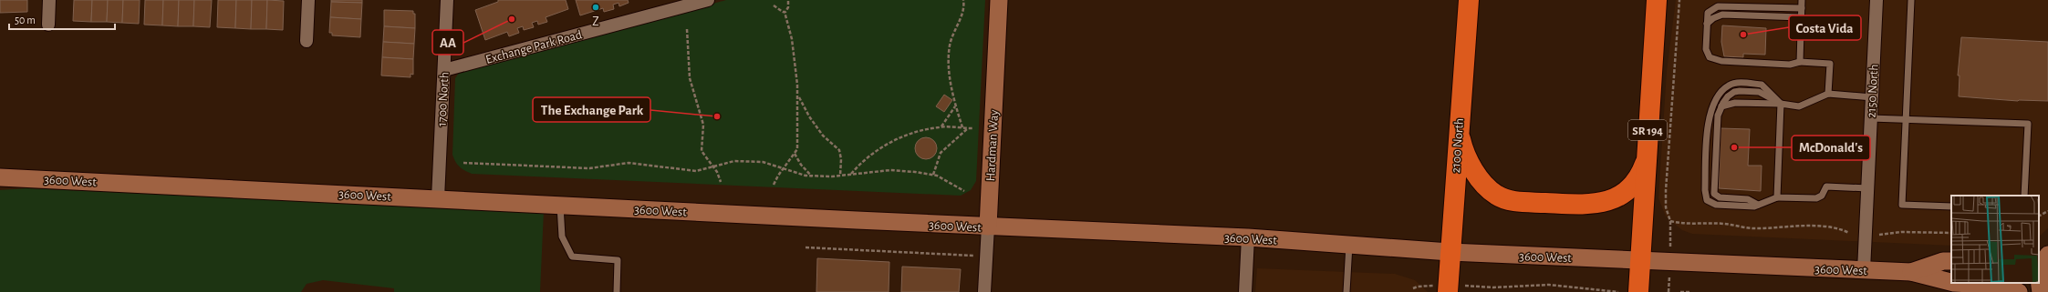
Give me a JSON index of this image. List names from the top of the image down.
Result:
{
  "streets": {
    "highway": ["SR 194", "2100 North"],
    "street": [
      "Exchange Park Road",
      "2150 North",
      "1700 North",
      "Hardman Way",
      "3600 West"
    ]
  },
  "crossings": [
    ["Exchange Park Road", "1700 North"],
    ["2150 North", "3600 West"],
    ["1700 North", "3600 West"],
    ["SR 194", "3600 West"],
    ["Hardman Way", "3600 West"],
    ["2100 North", "3600 West"]
  ],
  "places": [
    "Z",
    "AA",
    "Costa Vida",
    "The Exchange Park",
    "McDonald's"
  ],
  "scale_bar": "50 m"
}
